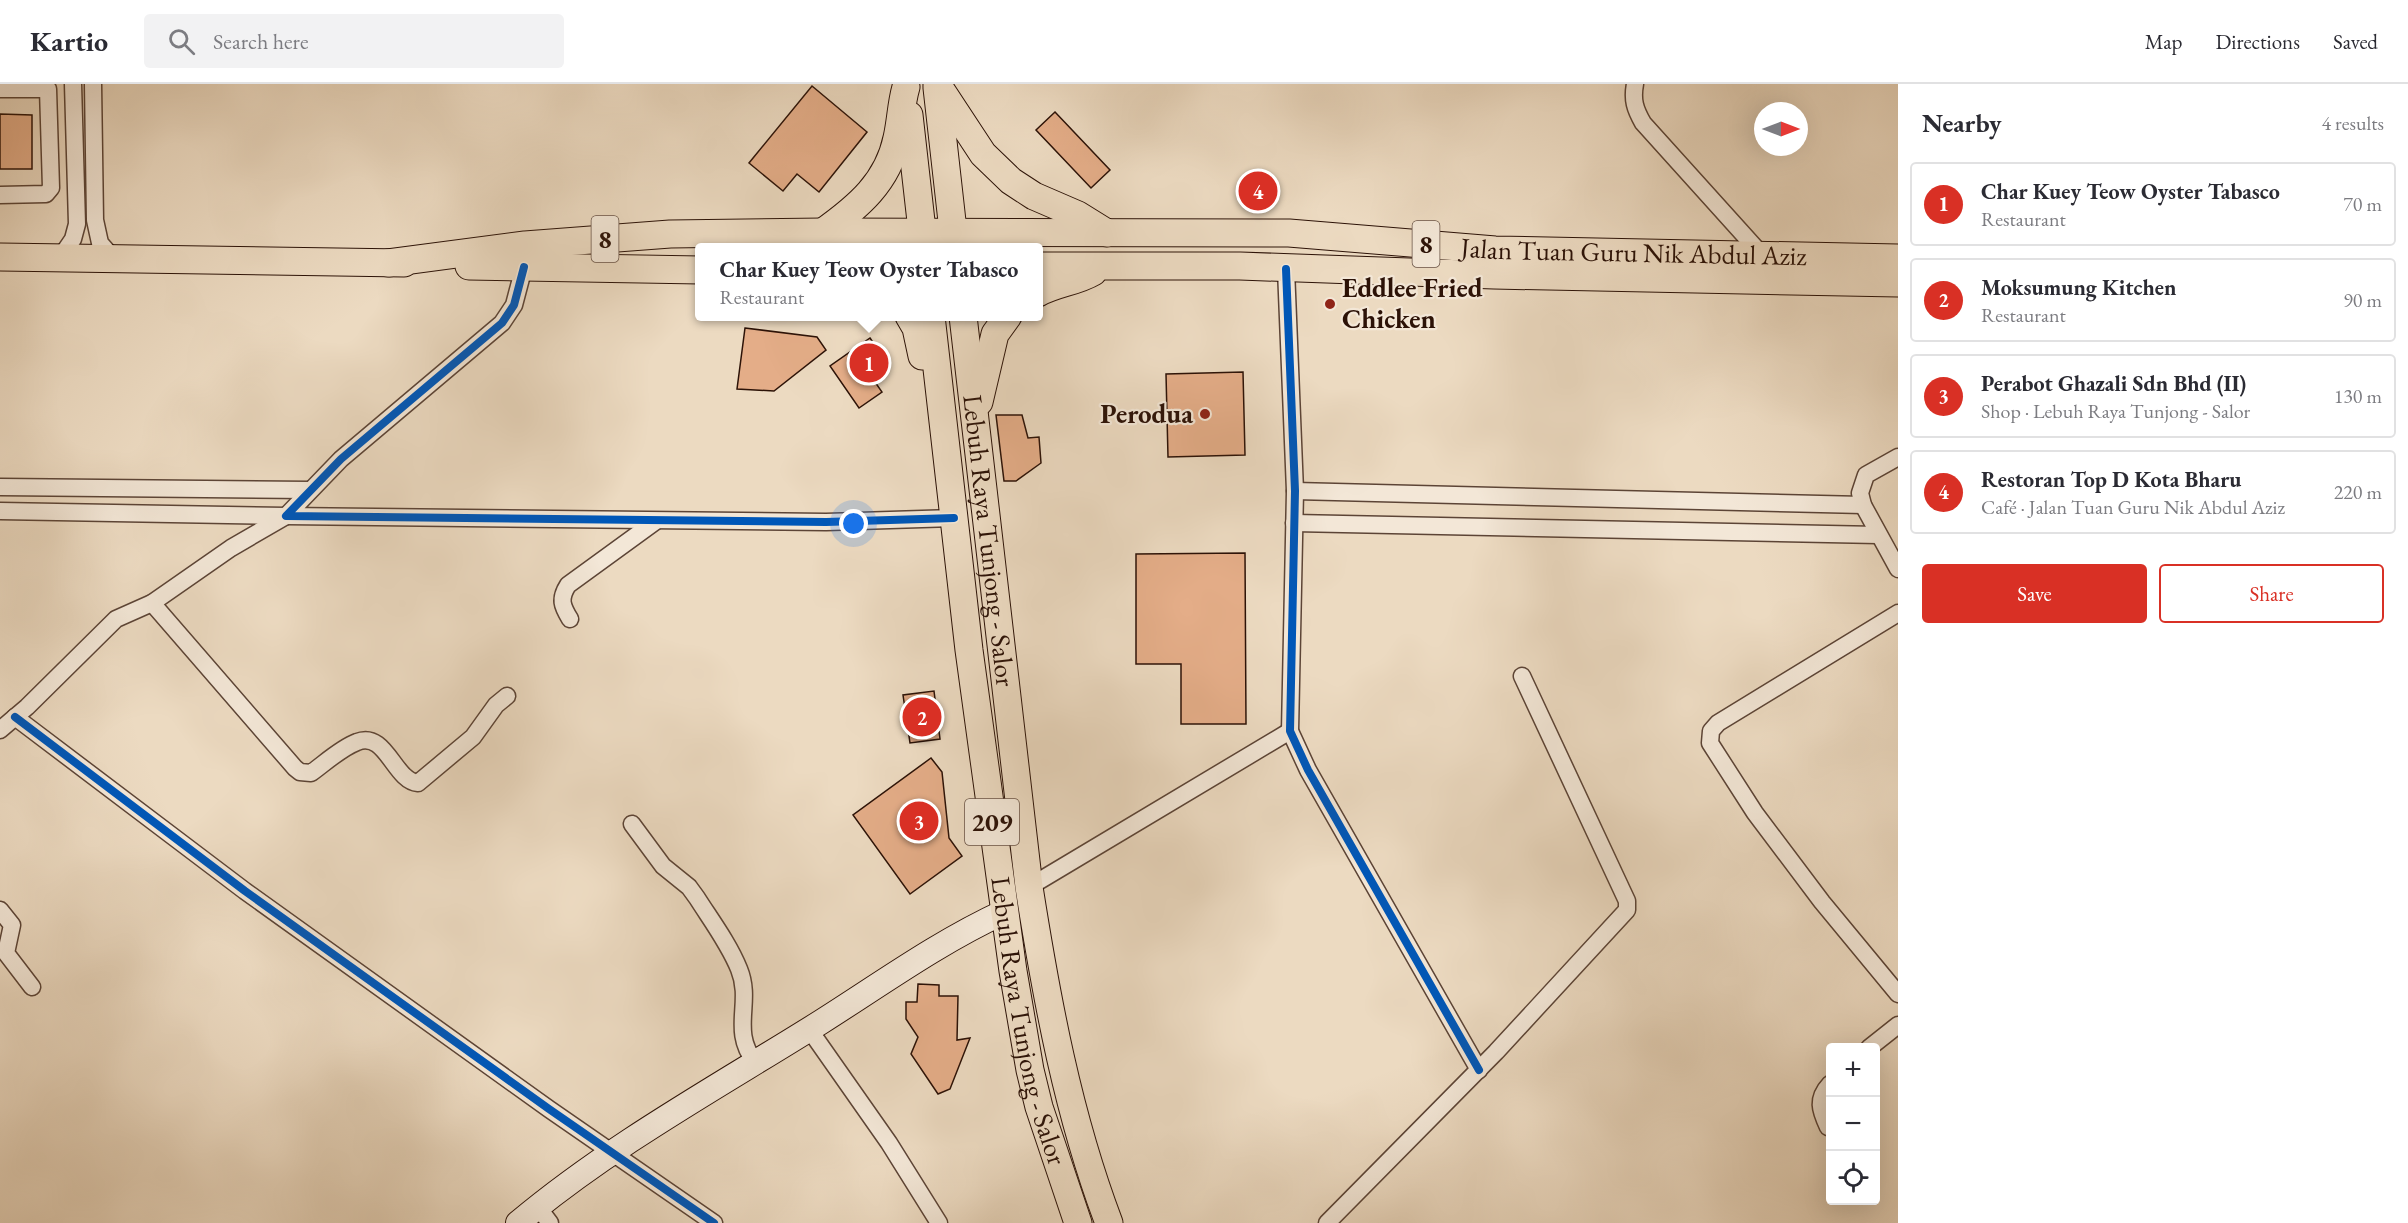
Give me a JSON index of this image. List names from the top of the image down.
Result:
{
  "streets": {
    "main road": [
      "8",
      "Jalan Tuan Guru Nik Abdul Aziz",
      "Lebuh Raya Tunjong - Salor",
      "209"
    ]
  },
  "crossings": [
    ["8", "Jalan Tuan Guru Nik Abdul Aziz"]
  ],
  "places": ["Eddlee Fried Chicken", "Perodua"],
  "north": "right",
  "page": {
    "header": "Kartio",
    "search": "Search here",
    "nav": ["Map", "Directions", "Saved"],
    "heading": ["Nearby", "4 results"],
    "list": [
      {
        "mark": "1",
        "name": "Char Kuey Teow Oyster Tabasco",
        "note": "Restaurant",
        "value": "70 m"
      },
      {
        "mark": "2",
        "name": "Moksumung Kitchen",
        "note": "Restaurant",
        "value": "90 m"
      },
      {
        "mark": "3",
        "name": "Perabot Ghazali Sdn Bhd (II)",
        "note": "Shop · Lebuh Raya Tunjong - Salor",
        "value": "130 m"
      },
      {
        "mark": "4",
        "name": "Restoran Top D Kota Bharu",
        "note": "Café · Jalan Tuan Guru Nik Abdul Aziz",
        "value": "220 m"
      }
    ],
    "pins": [
      "4",
      "1",
      "2",
      "3"
    ],
    "popup": ["Char Kuey Teow Oyster Tabasco", "Restaurant"],
    "buttons": ["Save", "Share"],
    "map_buttons": ["+", "−"]
  }
}
